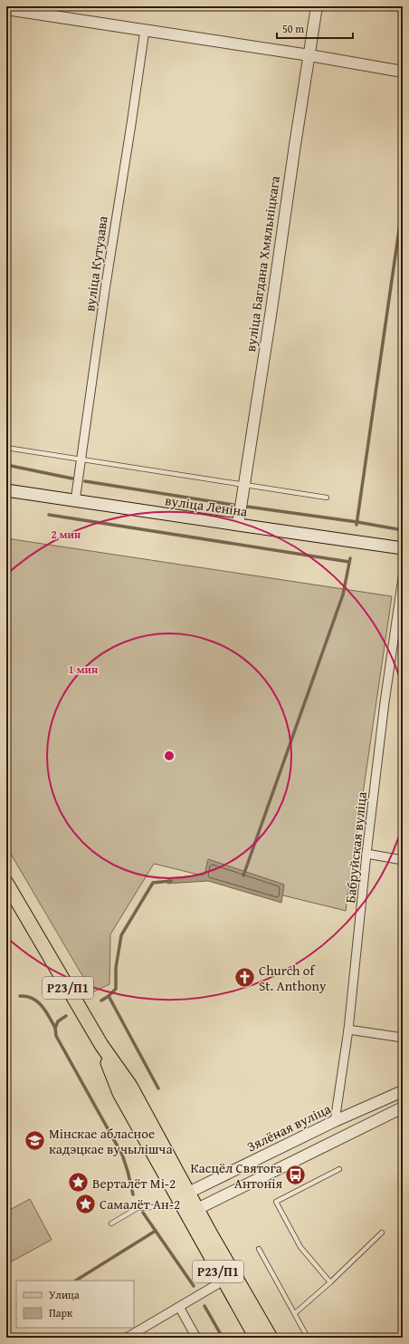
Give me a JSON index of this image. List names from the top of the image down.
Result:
{
  "streets": {
    "main road": ["вуліца Леніна", "Р23/П1"],
    "street": [
      "вуліца Кутузава",
      "вуліца Багдана Хмяльніцкага",
      "Бабруйская вуліца",
      "Зялёная вуліца"
    ]
  },
  "crossings": [
    ["вуліца Кутузава", "вуліца Леніна"],
    ["вуліца Багдана Хмяльніцкага", "вуліца Леніна"],
    ["Бабруйская вуліца", "Зялёная вуліца"],
    ["Р23/П1", "Зялёная вуліца"]
  ],
  "places": {
    "church": ["Church of St. Anthony"],
    "school or university": ["Мінскае абласное кадэцкае вучылішча"],
    "bus stop": ["Касцёл Святога Антонія"],
    "place": ["Верталёт Мі-2", "Самалёт Ан-2"]
  },
  "legend": ["Улица", "Парк"],
  "scale_bar": "50 m",
  "rings": ["2 мин", "1 мин"]
}
